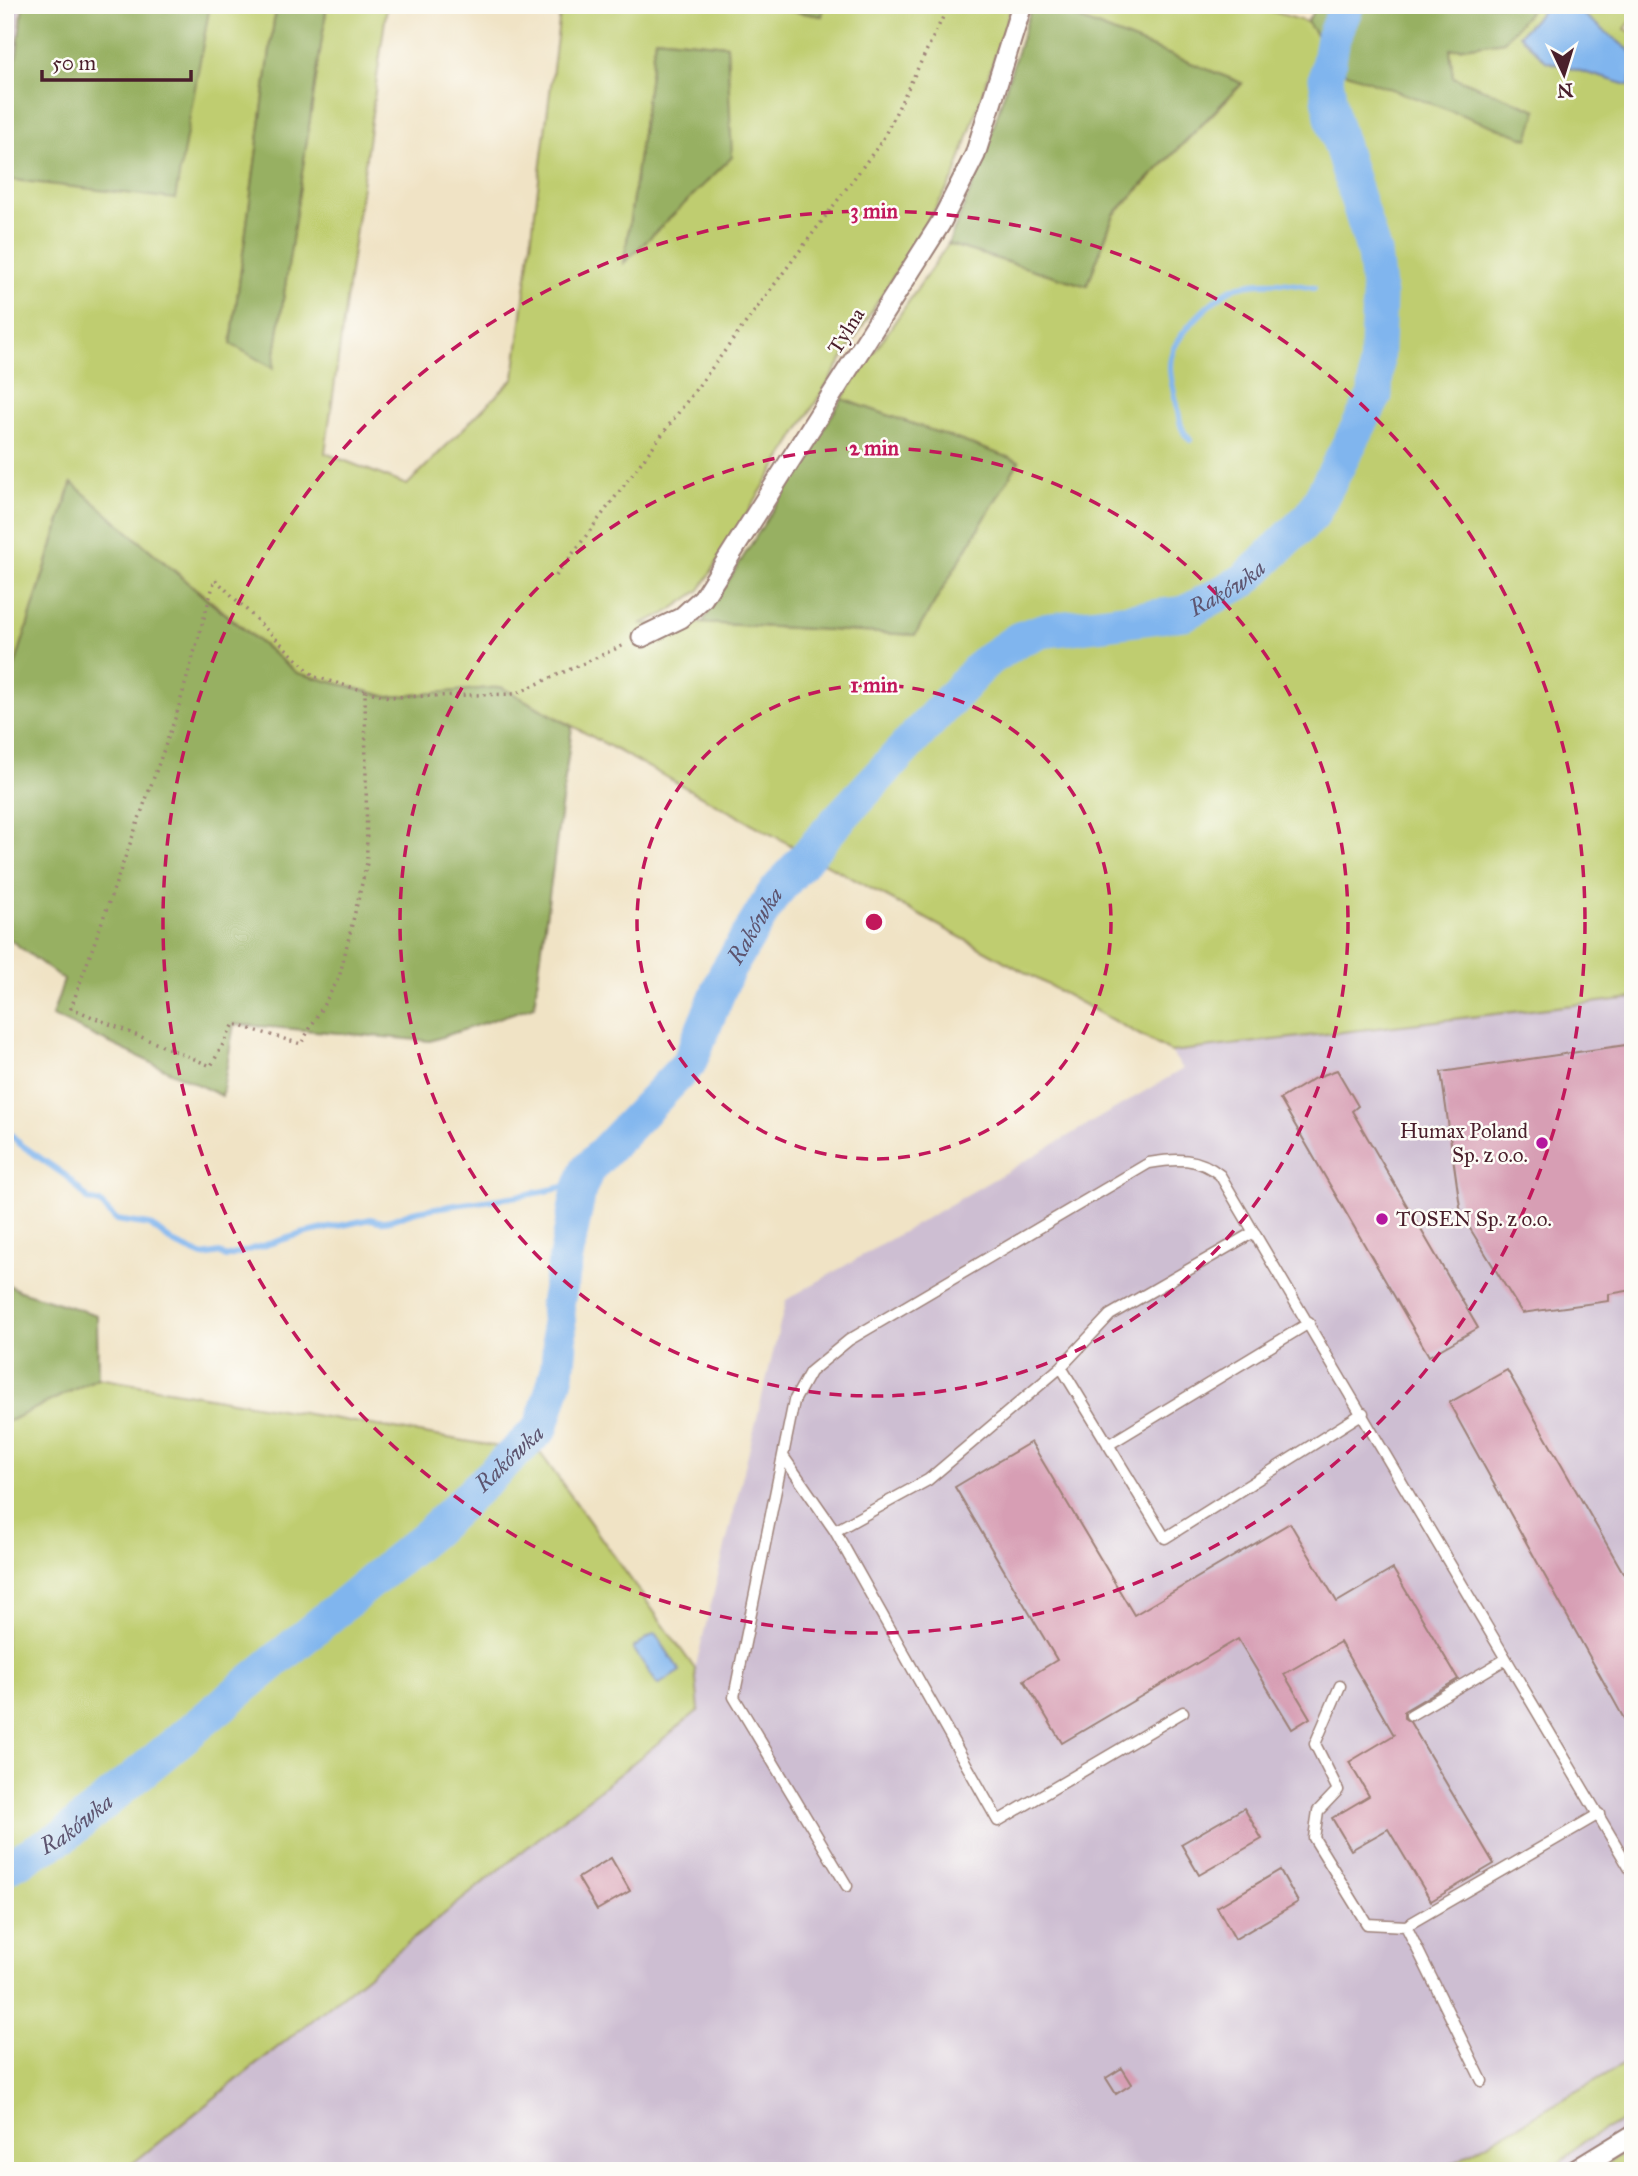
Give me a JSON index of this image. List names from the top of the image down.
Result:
{
  "streets": {
    "street": ["Tylna"]
  },
  "water": ["Rakówka"],
  "places": ["Humax Poland Sp. z o.o.", "TOSEN Sp. z o.o."],
  "scale_bar": "50 m",
  "north": "bottom",
  "rings": ["3 min", "2 min", "1 min"]
}
